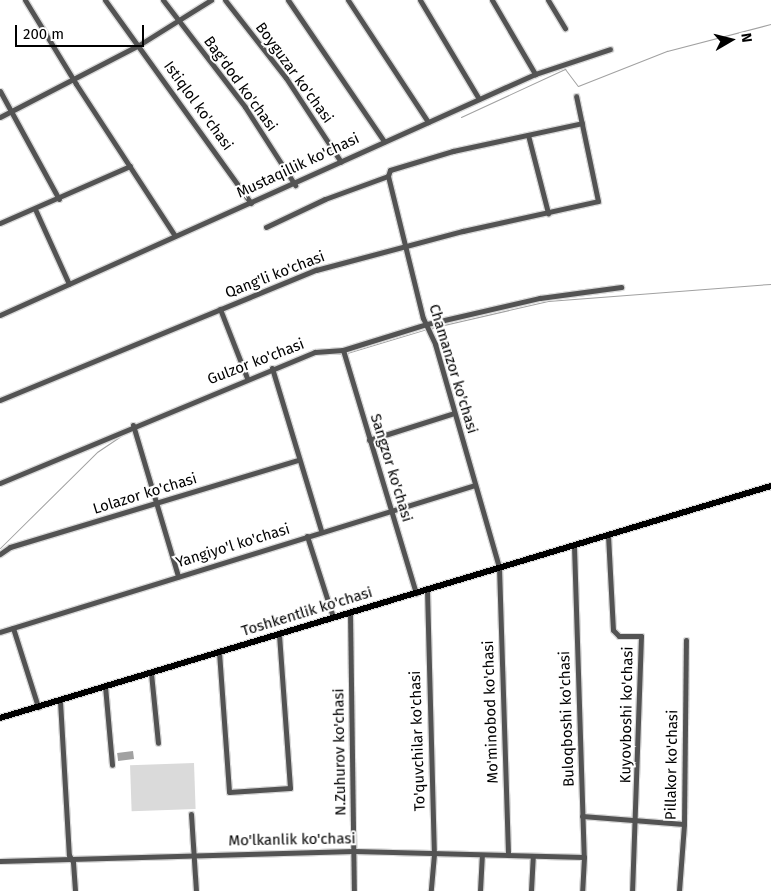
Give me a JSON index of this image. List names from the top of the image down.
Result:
{
  "streets": {
    "main road": ["Toshkentlik ko'chasi"],
    "street": [
      "Boyguzar ko'chasi",
      "Bag'dod ko'chasi",
      "Istiqlol ko'chasi",
      "Mustaqillik ko'chasi",
      "Qang'li ko'chasi",
      "Gulzor ko'chasi",
      "Chamanzor ko'chasi",
      "Sangzor ko'chasi",
      "Lolazor ko'chasi",
      "Yangiyo'l ko'chasi",
      "Mo'minobod ko'chasi",
      "Kuyovboshi ko'chasi",
      "Buloqboshi ko'chasi",
      "To'quvchilar ko'chasi",
      "N.Zuhurov ko'chasi",
      "Pillakor ko'chasi",
      "Mo'lkanlik ko'chasi"
    ]
  },
  "crossings": [
    ["Boyguzar ko'chasi", "Mustaqillik ko'chasi"],
    ["Bag'dod ko'chasi", "Mustaqillik ko'chasi"],
    ["Istiqlol ko'chasi", "Mustaqillik ko'chasi"],
    ["Qang'li ko'chasi", "Chamanzor ko'chasi"],
    ["Gulzor ko'chasi", "Chamanzor ko'chasi"],
    ["Gulzor ko'chasi", "Sangzor ko'chasi"],
    ["Chamanzor ko'chasi", "Yangiyo'l ko'chasi"],
    ["Chamanzor ko'chasi", "Toshkentlik ko'chasi"],
    ["Chamanzor ko'chasi", "Mo'minobod ko'chasi"],
    ["Sangzor ko'chasi", "Yangiyo'l ko'chasi"],
    ["Sangzor ko'chasi", "Toshkentlik ko'chasi"],
    ["Toshkentlik ko'chasi", "Mo'minobod ko'chasi"],
    ["Toshkentlik ko'chasi", "Kuyovboshi ko'chasi"],
    ["Toshkentlik ko'chasi", "Buloqboshi ko'chasi"],
    ["Toshkentlik ko'chasi", "To'quvchilar ko'chasi"],
    ["Toshkentlik ko'chasi", "N.Zuhurov ko'chasi"],
    ["Mo'minobod ko'chasi", "Mo'lkanlik ko'chasi"],
    ["Buloqboshi ko'chasi", "Mo'lkanlik ko'chasi"],
    ["To'quvchilar ko'chasi", "Mo'lkanlik ko'chasi"],
    ["N.Zuhurov ko'chasi", "Mo'lkanlik ko'chasi"]
  ],
  "scale_bar": "200 m",
  "north": "right"
}
